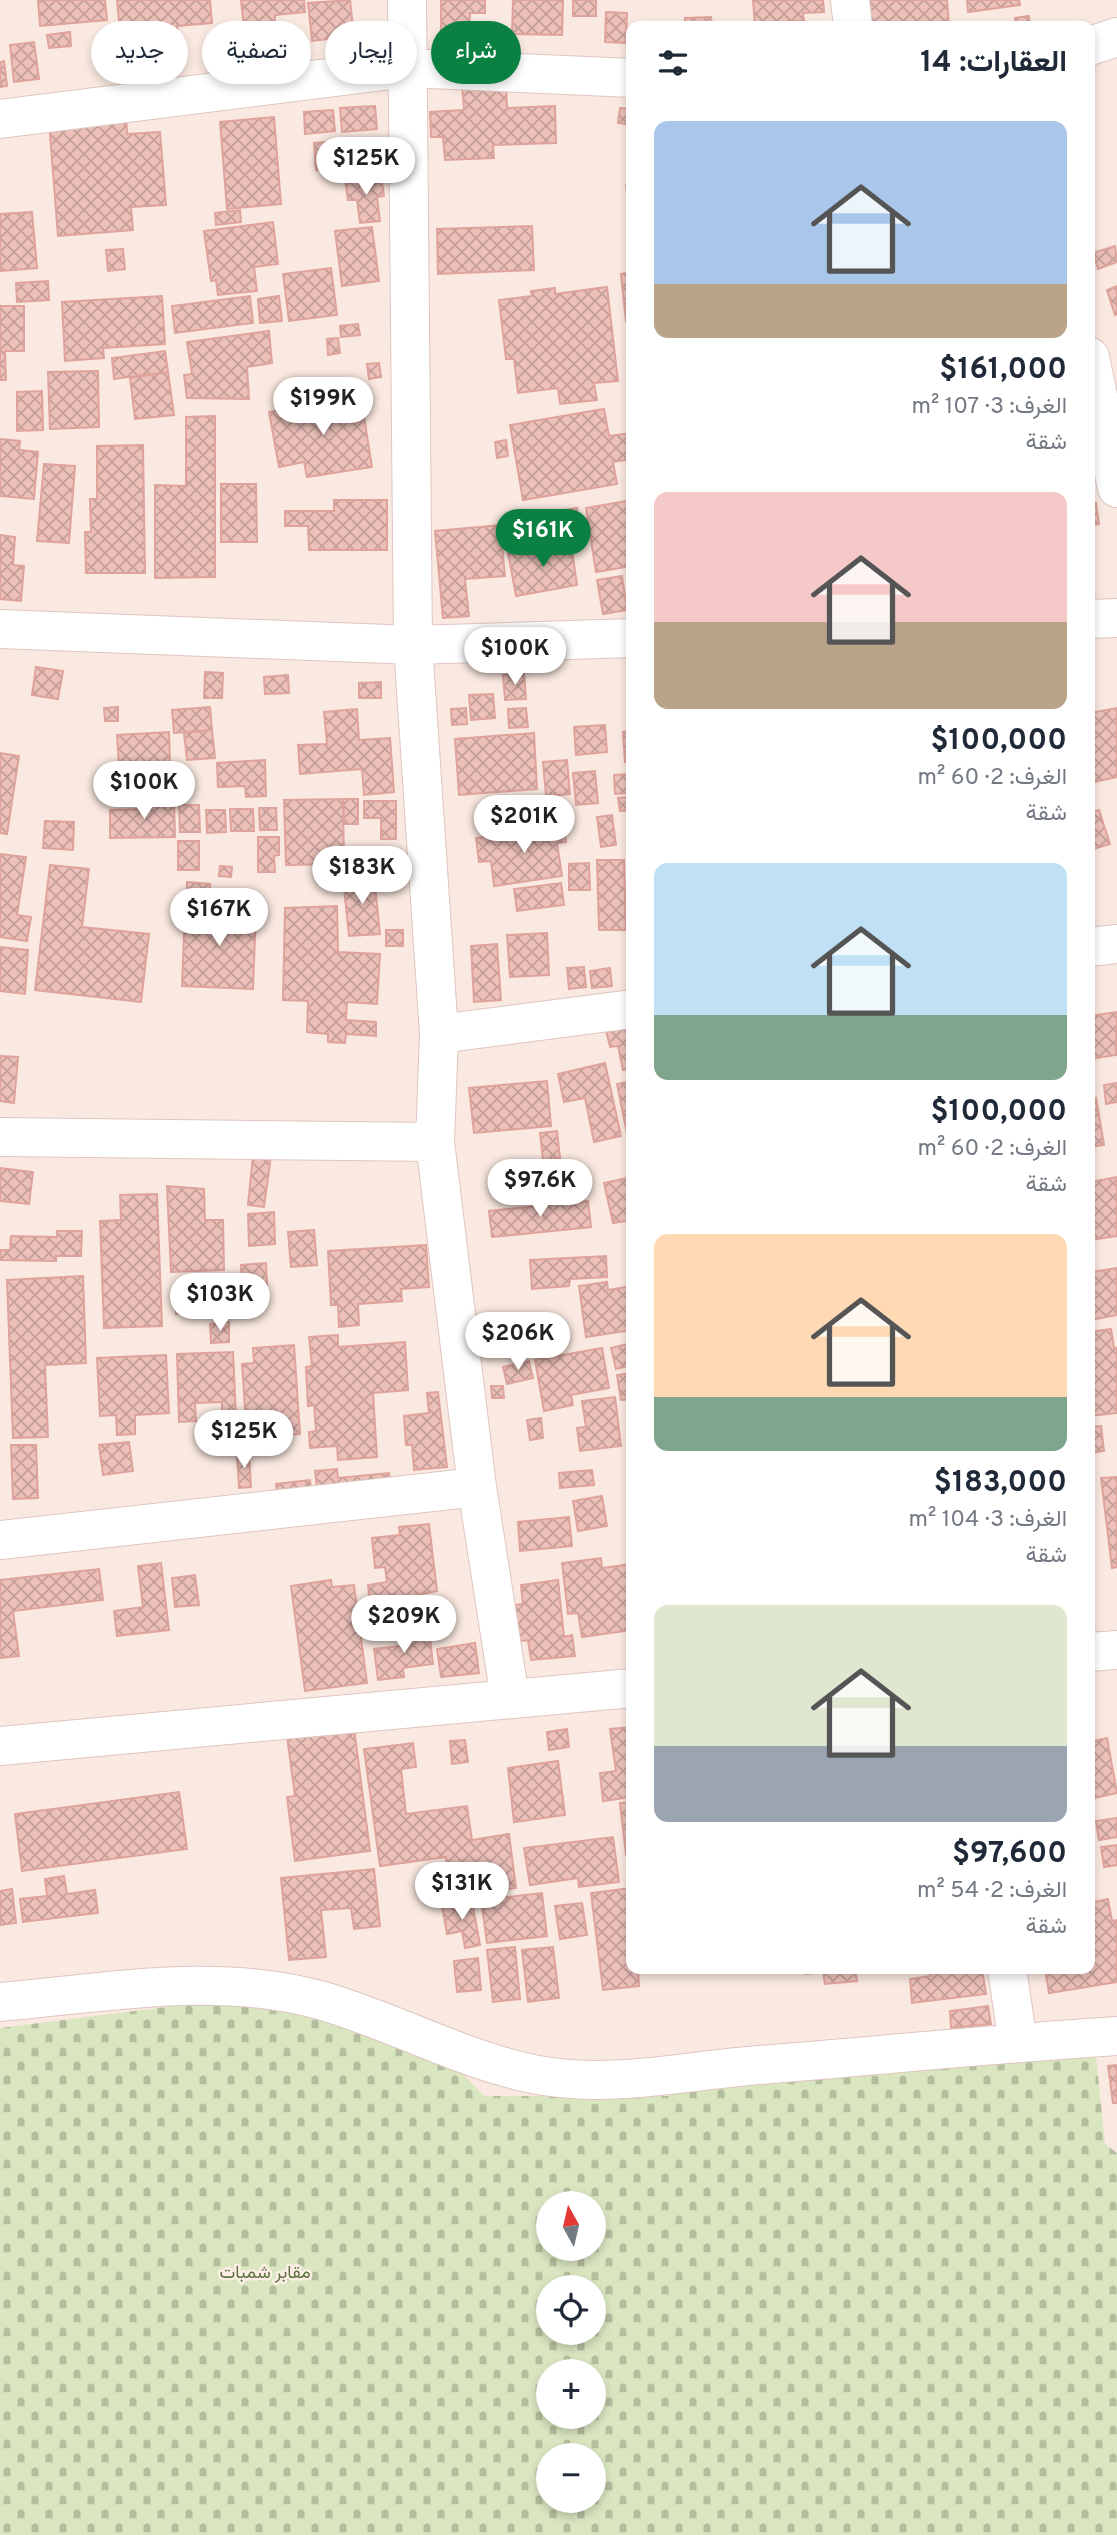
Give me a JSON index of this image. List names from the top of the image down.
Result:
{
  "parks": ["مقابر شمبات"],
  "north": "top",
  "page": {
    "chip": [
      "شراء",
      "إيجار",
      "تصفية",
      "جديد"
    ],
    "heading": "العقارات: 14",
    "list": [
      {
        "name": "$161,000",
        "note": "الغرف: 3 · 107 m² · شقة"
      },
      {
        "name": "$100,000",
        "note": "الغرف: 2 · 60 m² · شقة"
      },
      {
        "name": "$100,000",
        "note": "الغرف: 2 · 60 m² · شقة"
      },
      {
        "name": "$183,000",
        "note": "الغرف: 3 · 104 m² · شقة"
      },
      {
        "name": "$97,600",
        "note": "الغرف: 2 · 54 m² · شقة"
      }
    ],
    "price": [
      "$125K",
      "$199K",
      "$161K",
      "$100K",
      "$100K",
      "$201K",
      "$183K",
      "$167K",
      "$97.6K",
      "$103K",
      "$206K",
      "$125K",
      "$209K",
      "$131K"
    ],
    "map_buttons": ["+", "−"]
  }
}
